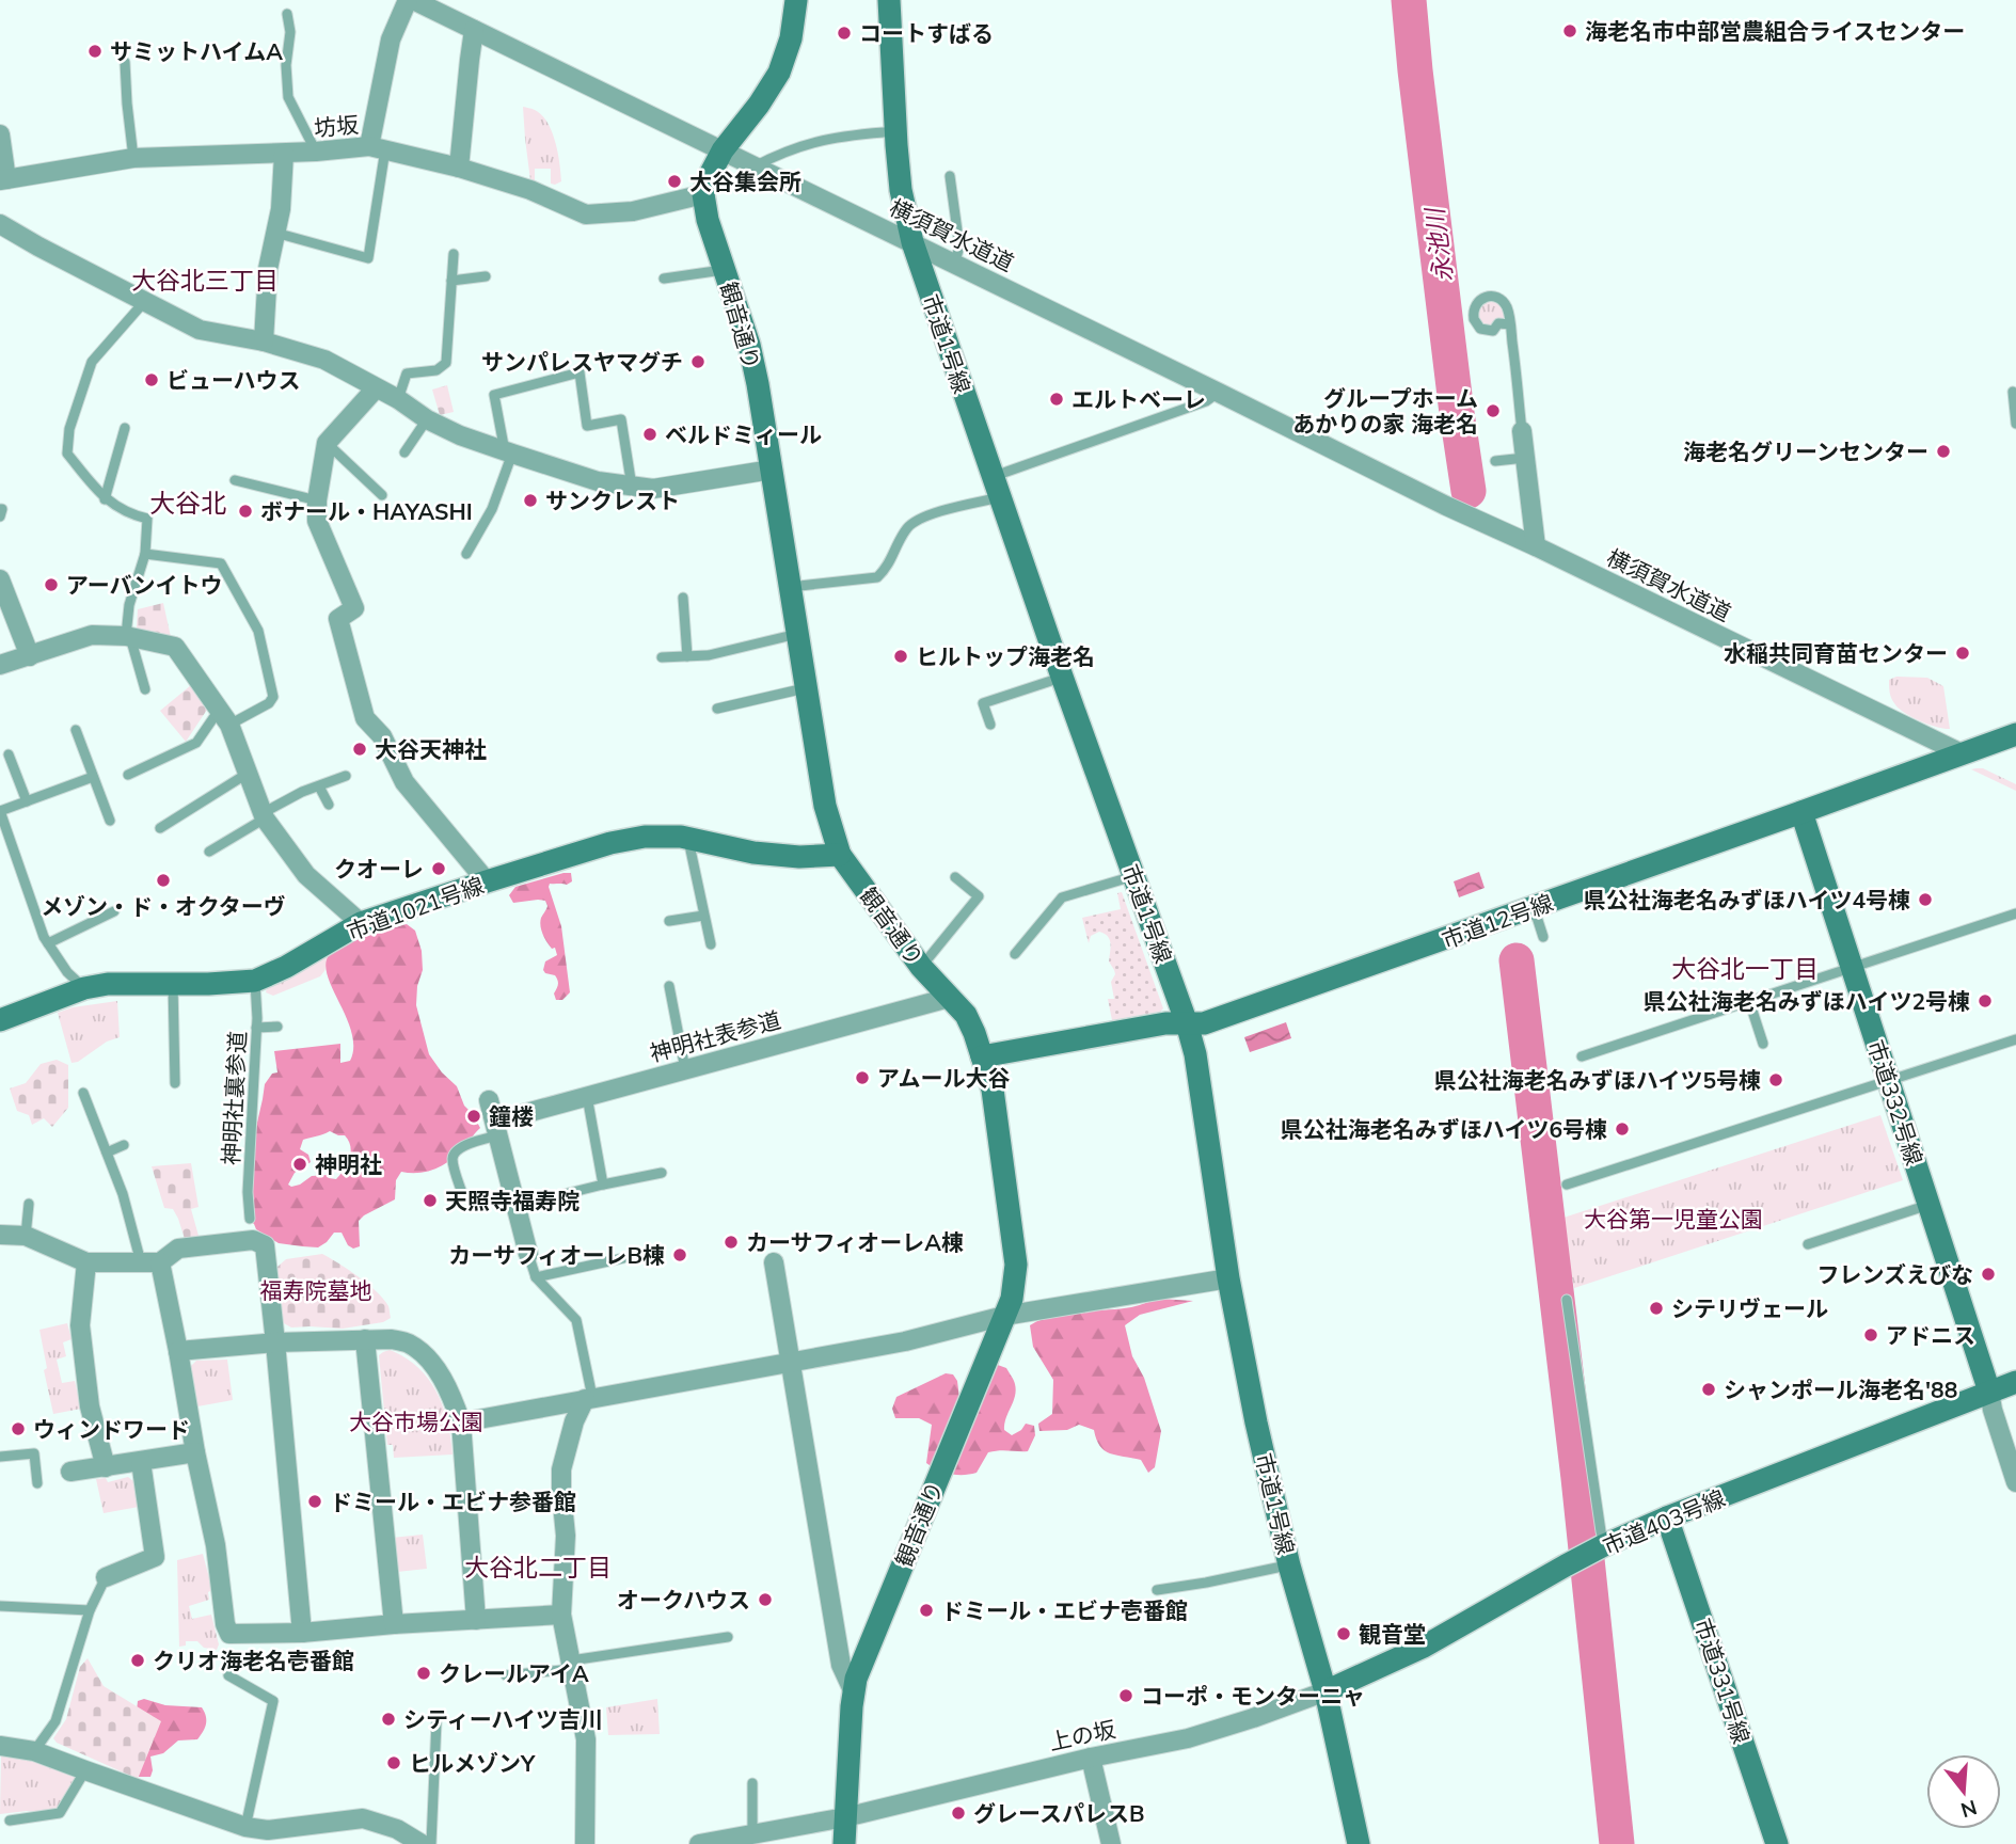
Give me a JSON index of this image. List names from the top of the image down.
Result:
{
  "streets": {
    "street": [
      "坊坂",
      "横須賀水道道",
      "観音通り",
      "市道1号線",
      "市道1021号線",
      "市道12号線",
      "神明社表参道",
      "市道332号線",
      "市道403号線",
      "市道331号線",
      "上の坂"
    ],
    "lane": ["神明社裏参道"]
  },
  "crossings": [
    ["坊坂", "観音通り"],
    ["横須賀水道道", "市道1号線"],
    ["横須賀水道道", "市道12号線"],
    ["観音通り", "市道1021号線"],
    ["観音通り", "市道12号線"],
    ["観音通り", "神明社表参道"],
    ["観音通り", "上の坂"],
    ["市道1号線", "市道12号線"],
    ["市道1号線", "市道403号線"],
    ["市道1号線", "上の坂"],
    ["市道1021号線", "神明社裏参道"],
    ["市道12号線", "市道332号線"],
    ["市道332号線", "市道403号線"],
    ["市道403号線", "市道331号線"],
    ["市道403号線", "上の坂"]
  ],
  "districts": [
    "大谷北三丁目",
    "大谷北",
    "大谷北一丁目",
    "大谷北二丁目"
  ],
  "water": ["永池川"],
  "parks": ["大谷第一児童公園", "福寿院墓地", "大谷市場公園"],
  "places": [
    "海老名市中部営農組合ライスセンター",
    "コートすばる",
    "サミットハイムA",
    "大谷集会所",
    "サンパレスヤマグチ",
    "ビューハウス",
    "エルトベーレ",
    "グループホーム あかりの家 海老名",
    "ベルドミィール",
    "海老名グリーンセンター",
    "サンクレスト",
    "ボナール・HAYASHI",
    "アーバンイトウ",
    "水稲共同育苗センター",
    "ヒルトップ海老名",
    "大谷天神社",
    "クオーレ",
    "メゾン・ド・オクターヴ",
    "県公社海老名みずほハイツ4号棟",
    "県公社海老名みずほハイツ2号棟",
    "アムール大谷",
    "県公社海老名みずほハイツ5号棟",
    "鐘楼",
    "県公社海老名みずほハイツ6号棟",
    "神明社",
    "天照寺福寿院",
    "カーサフィオーレA棟",
    "カーサフィオーレB棟",
    "フレンズえびな",
    "シテリヴェール",
    "アドニス",
    "シャンポール海老名'88",
    "ウィンドワード",
    "ドミール・エビナ参番館",
    "オークハウス",
    "ドミール・エビナ壱番館",
    "観音堂",
    "クリオ海老名壱番館",
    "クレールアイA",
    "コーポ・モンターニャ",
    "シティーハイツ吉川",
    "ヒルメゾンY",
    "グレースパレスB"
  ],
  "north": "bottom"
}
